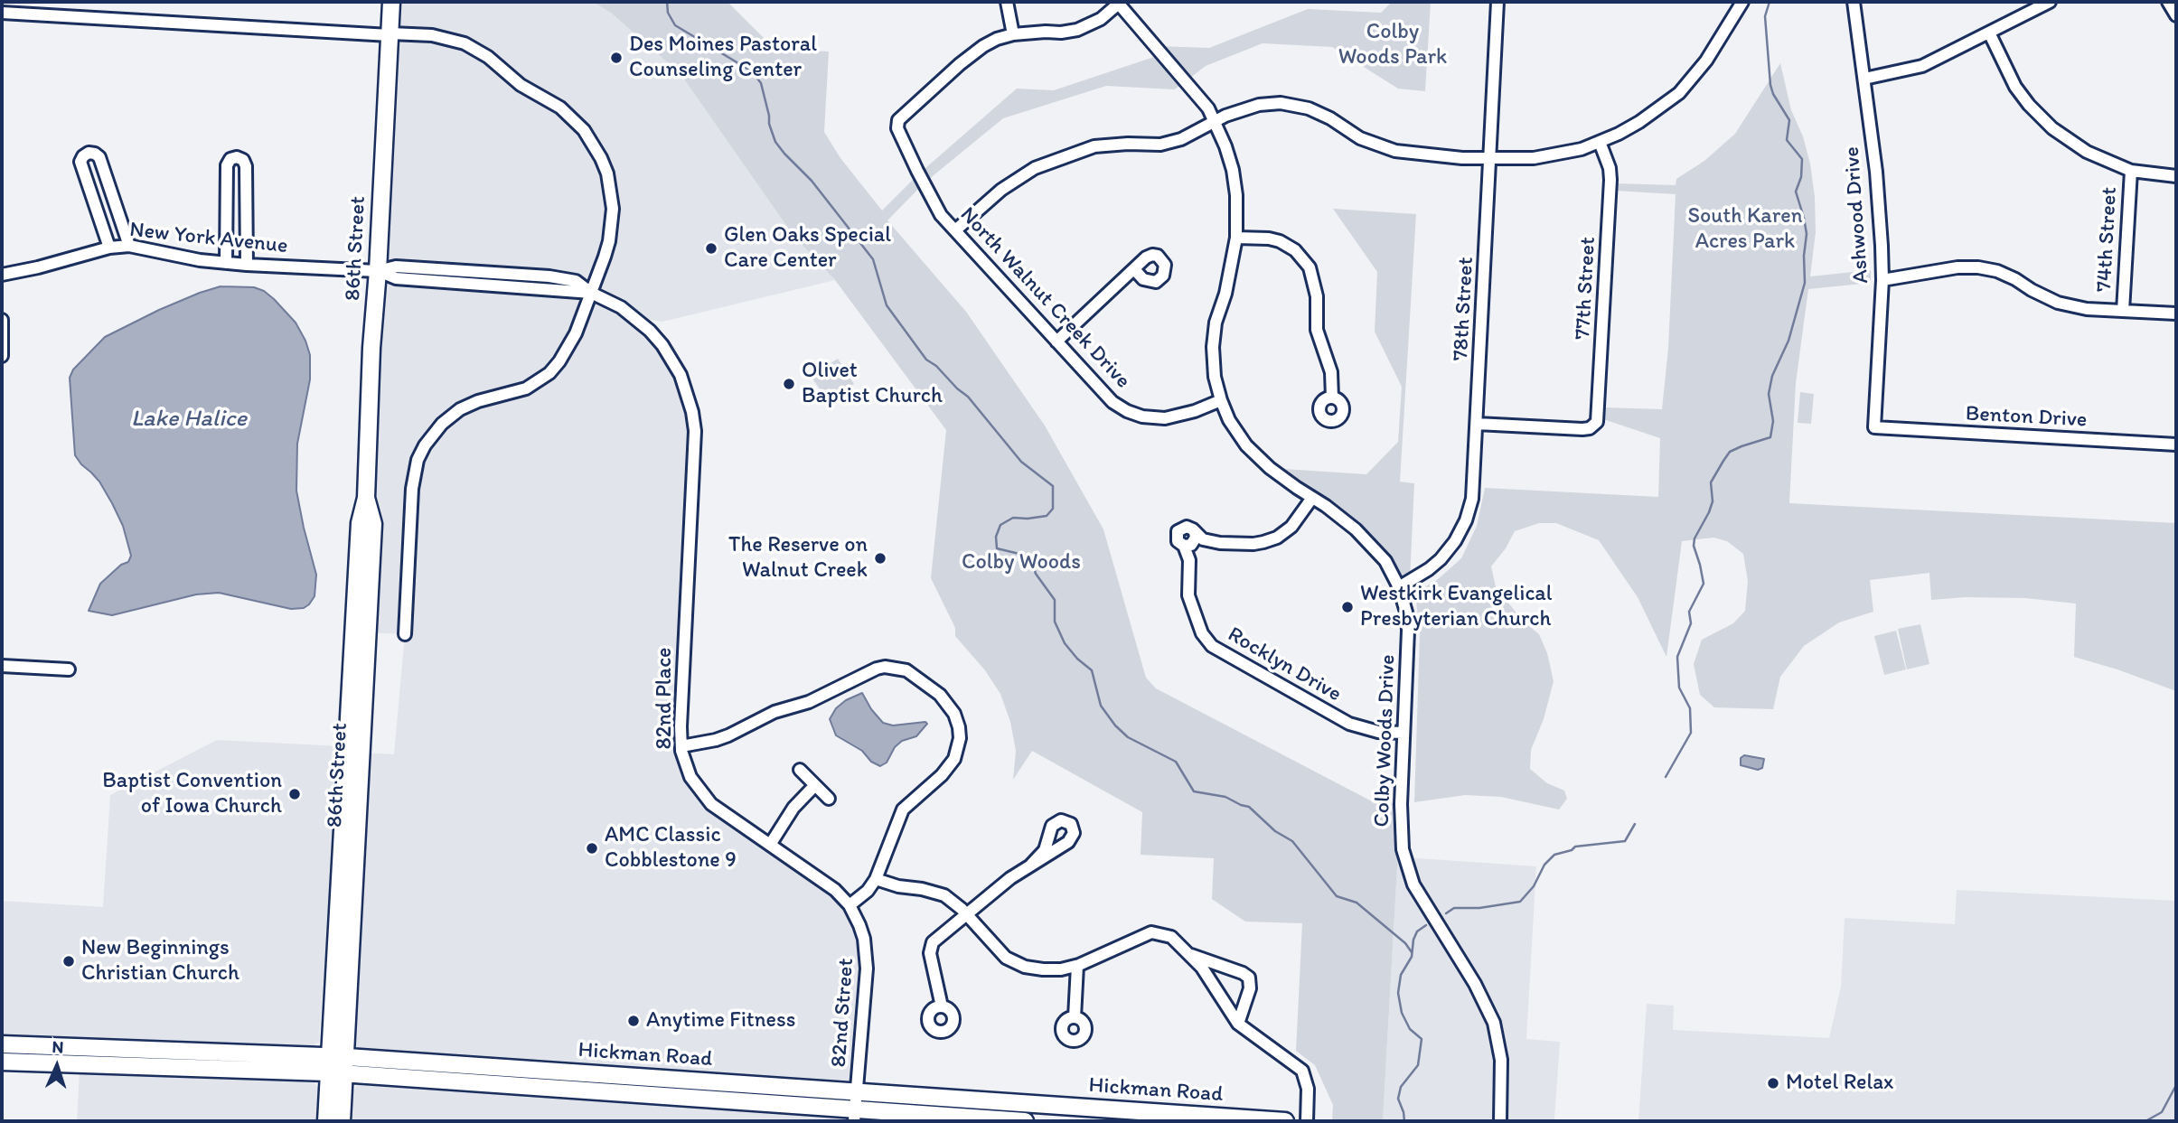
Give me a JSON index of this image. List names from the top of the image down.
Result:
{
  "streets": {
    "main road": ["86th Street", "Hickman Road"],
    "street": [
      "Ashwood Drive",
      "New York Avenue",
      "74th Street",
      "77th Street",
      "North Walnut Creek Drive",
      "78th Street",
      "Benton Drive",
      "Rocklyn Drive",
      "82nd Place",
      "Colby Woods Drive",
      "82nd Street"
    ]
  },
  "crossings": [
    ["Ashwood Drive", "Benton Drive"],
    ["New York Avenue", "86th Street"],
    ["New York Avenue", "82nd Place"],
    ["86th Street", "Hickman Road"],
    ["77th Street", "78th Street"],
    ["North Walnut Creek Drive", "Colby Woods Drive"],
    ["78th Street", "Colby Woods Drive"],
    ["Rocklyn Drive", "Colby Woods Drive"],
    ["82nd Place", "82nd Street"],
    ["82nd Street", "Hickman Road"]
  ],
  "water": ["Lake Halice"],
  "parks": ["Colby Woods Park", "South Karen Acres Park", "Colby Woods"],
  "places": [
    "Des Moines Pastoral Counseling Center",
    "Glen Oaks Special Care Center",
    "Olivet Baptist Church",
    "The Reserve on Walnut Creek",
    "Westkirk Evangelical Presbyterian Church",
    "Baptist Convention of Iowa Church",
    "AMC Classic Cobblestone 9",
    "New Beginnings Christian Church",
    "Anytime Fitness",
    "Motel Relax"
  ],
  "north": "top"
}
